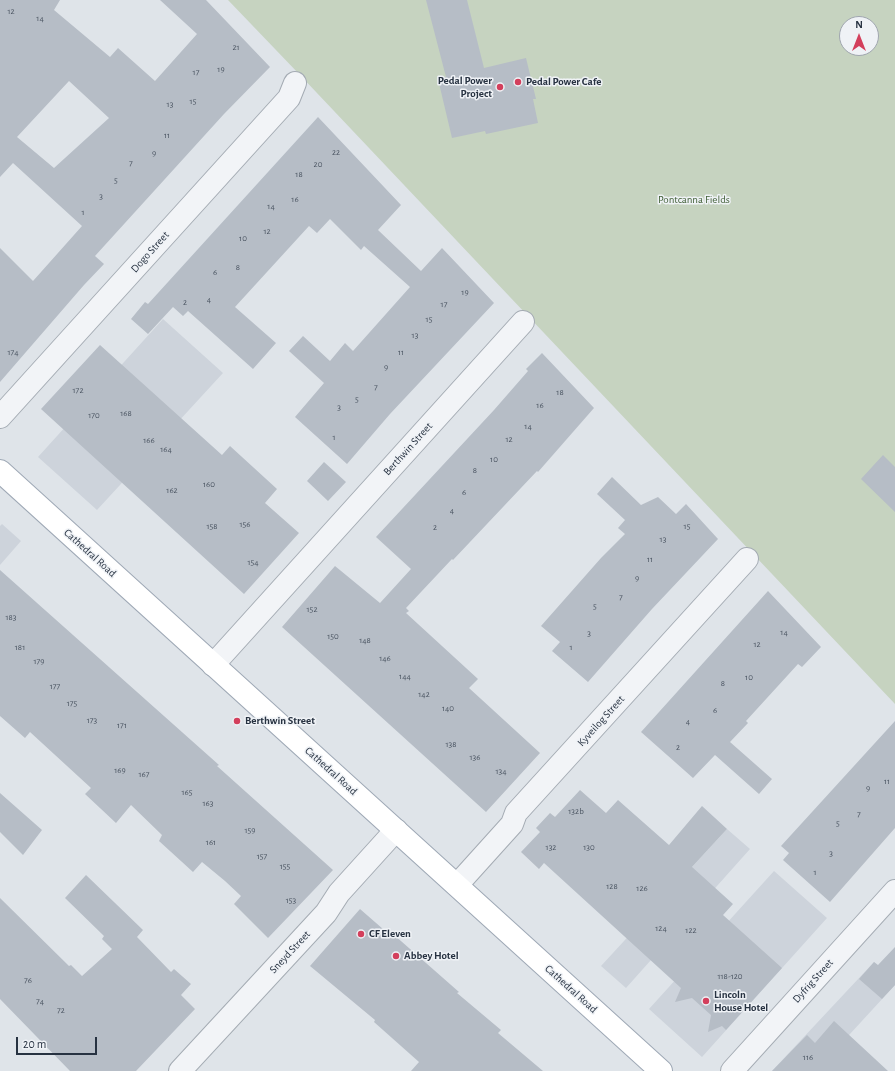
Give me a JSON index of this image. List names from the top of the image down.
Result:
{
  "streets": {
    "main road": ["Cathedral Road"],
    "street": [
      "Dogo Street",
      "Berthwin Street",
      "Kyveilog Street",
      "Sneyd Street",
      "Dyfrig Street"
    ]
  },
  "crossings": [
    ["Berthwin Street", "Cathedral Road"],
    ["Cathedral Road", "Kyveilog Street"],
    ["Cathedral Road", "Sneyd Street"]
  ],
  "parks": ["Pontcanna Fields"],
  "places": [
    "Pedal Power Cafe",
    "Pedal Power Project",
    "Berthwin Street",
    "CF Eleven",
    "Abbey Hotel",
    "Lincoln House Hotel"
  ],
  "house_numbers": [
    "12",
    "14",
    "21",
    "19",
    "17",
    "15",
    "13",
    "11",
    "22",
    "9",
    "7",
    "20",
    "18",
    "5",
    "3",
    "16",
    "14",
    "1",
    "12",
    "10",
    "8",
    "6",
    "19",
    "4",
    "2",
    "17",
    "15",
    "13",
    "174",
    "11",
    "9",
    "7",
    "172",
    "18",
    "5",
    "16",
    "3",
    "168",
    "170",
    "14",
    "1",
    "12",
    "166",
    "164",
    "10",
    "8",
    "160",
    "162",
    "6",
    "4",
    "156",
    "158",
    "15",
    "2",
    "13",
    "11",
    "154",
    "9",
    "7",
    "5",
    "152",
    "183",
    "14",
    "3",
    "150",
    "148",
    "12",
    "181",
    "1",
    "146",
    "179",
    "144",
    "10",
    "8",
    "177",
    "142",
    "175",
    "140",
    "6",
    "173",
    "4",
    "171",
    "138",
    "2",
    "136",
    "169",
    "134",
    "167",
    "11",
    "9",
    "165",
    "163",
    "132b",
    "7",
    "5",
    "159",
    "161",
    "132",
    "130",
    "3",
    "157",
    "155",
    "1",
    "128",
    "126",
    "153",
    "124",
    "122",
    "118-120",
    "76",
    "74",
    "72",
    "116"
  ],
  "scale_bar": "20 m",
  "north": "top"
}
